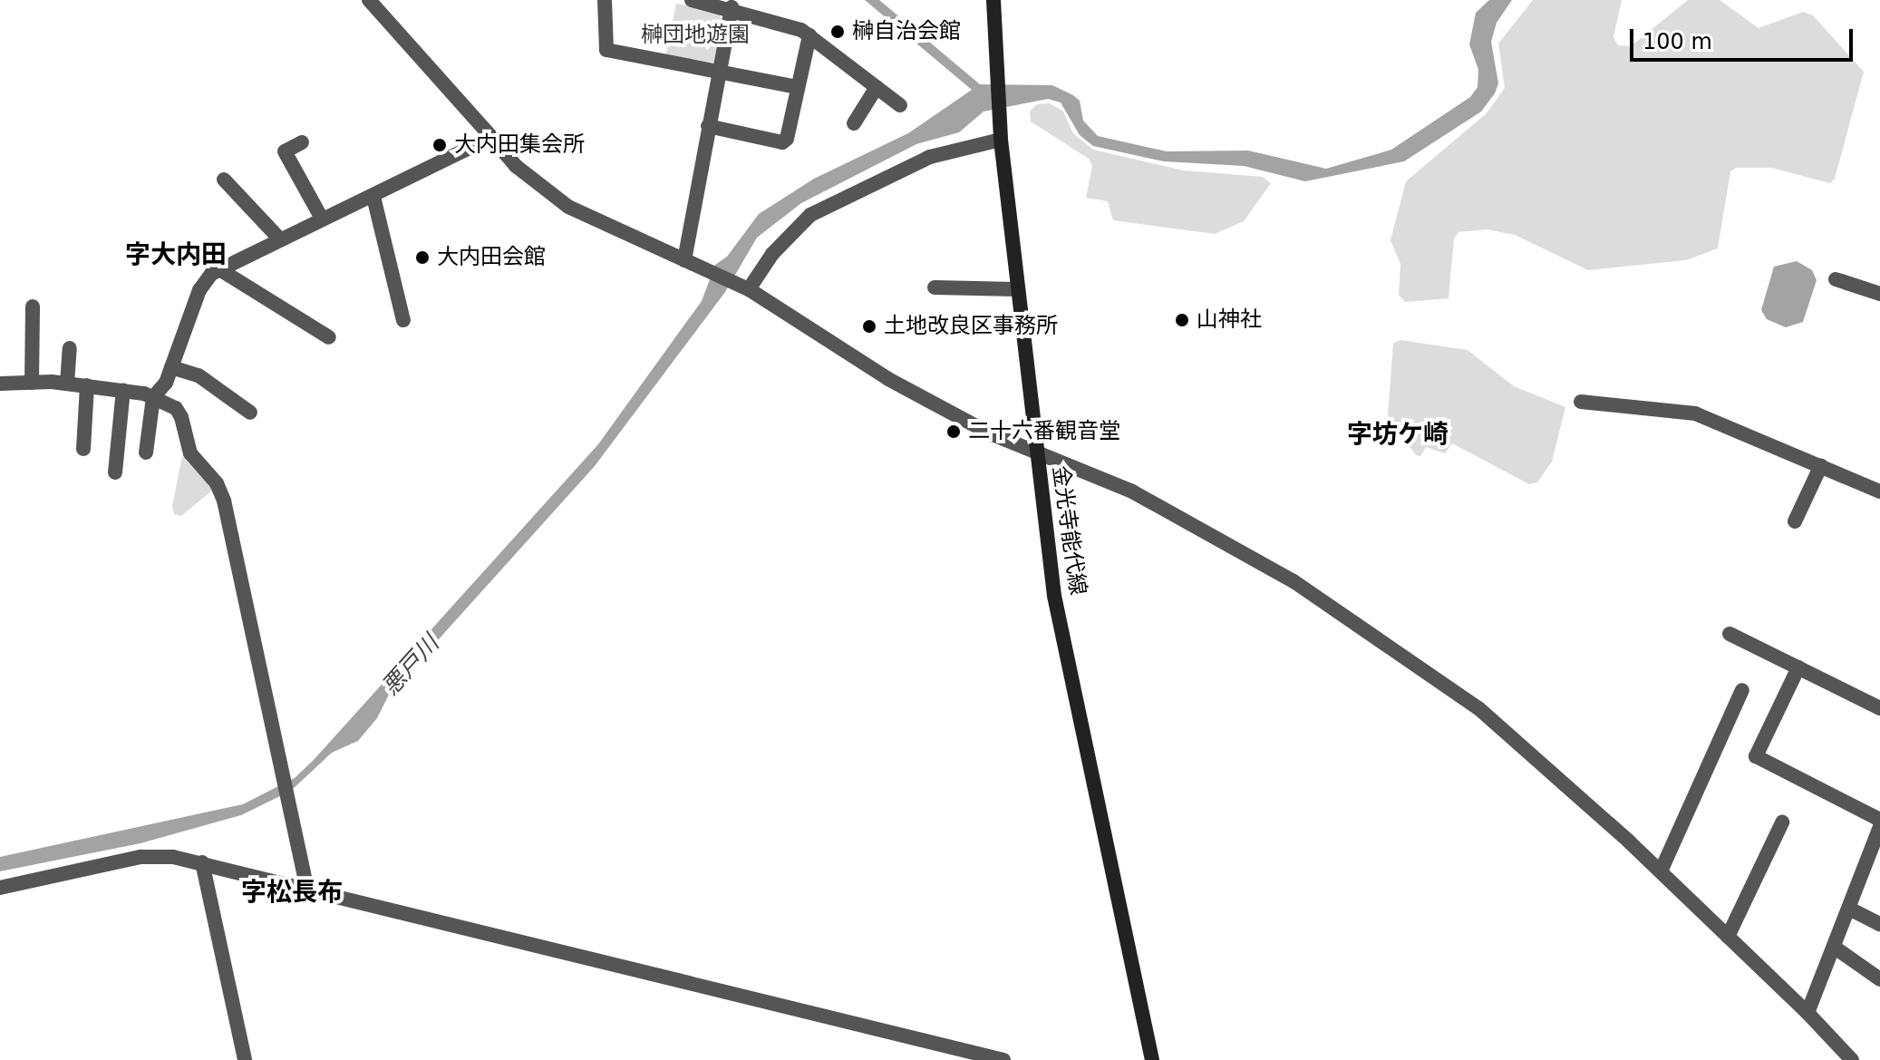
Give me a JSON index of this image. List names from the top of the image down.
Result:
{
  "streets": {
    "main road": ["金光寺能代線"]
  },
  "districts": ["字大内田", "字坊ケ崎", "字松長布"],
  "water": ["悪戸川"],
  "parks": ["榊団地遊園"],
  "places": [
    "榊自治会館",
    "大内田集会所",
    "大内田会館",
    "山神社",
    "土地改良区事務所",
    "二十六番観音堂"
  ],
  "scale_bar": "100 m"
}
